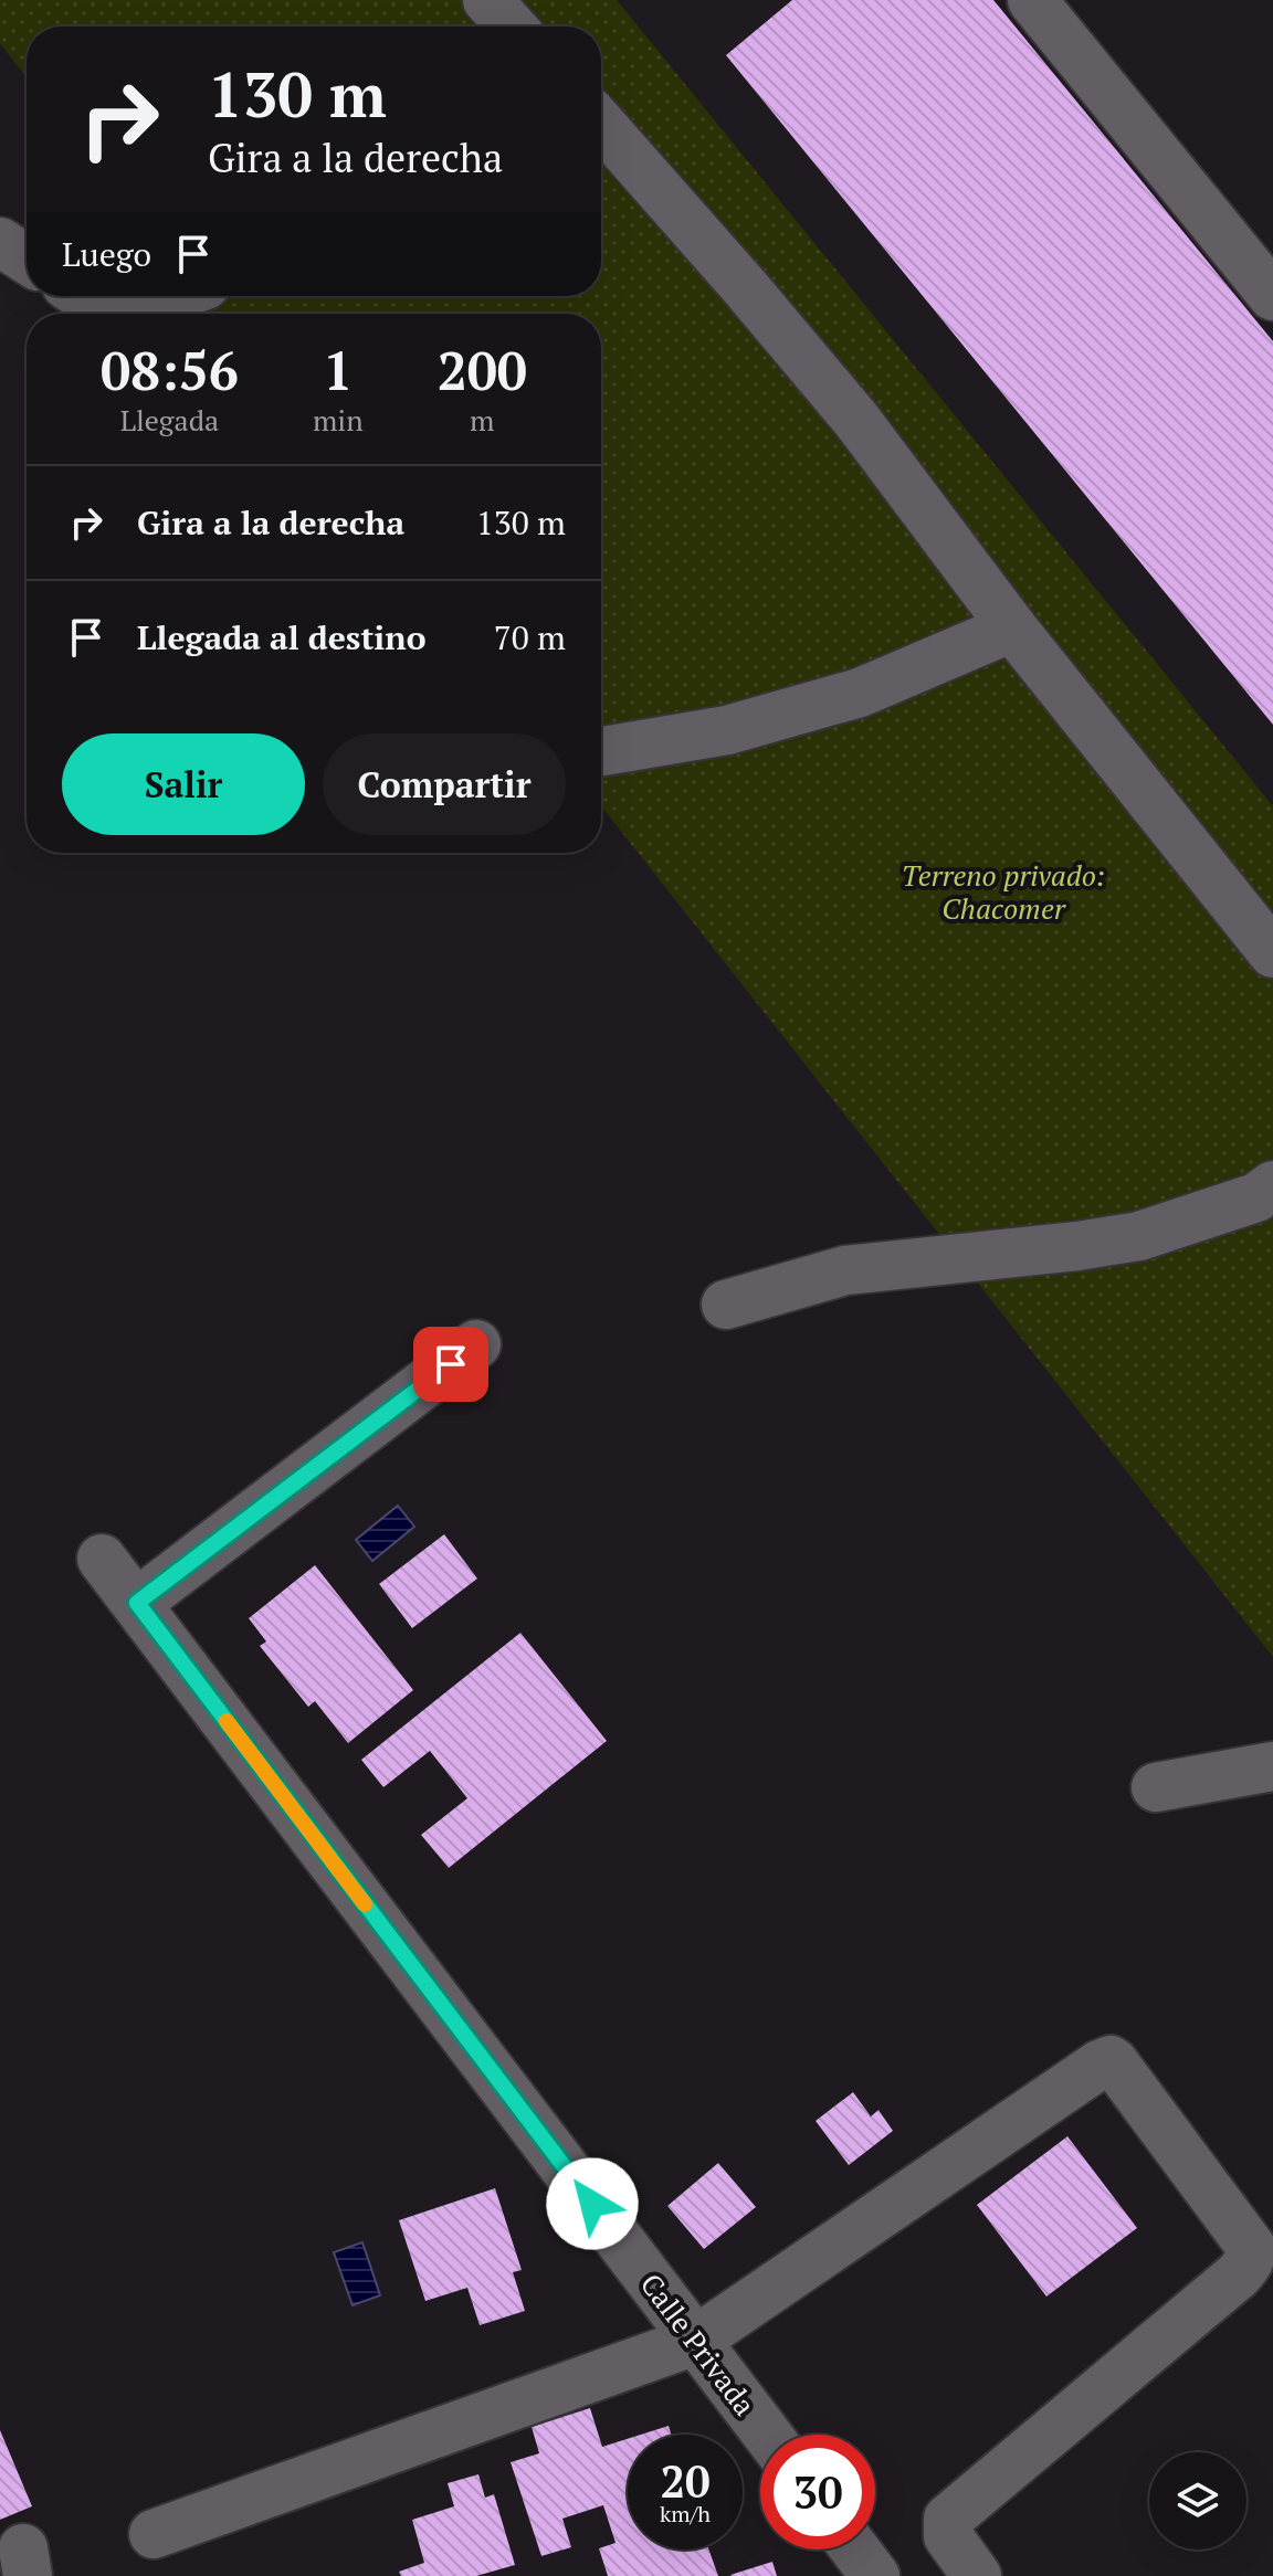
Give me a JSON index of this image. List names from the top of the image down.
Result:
{
  "streets": {
    "street": ["Calle Privada"]
  },
  "parks": ["Terreno privado: Chacomer"],
  "page": {
    "turn": ["130 m", "Gira a la derecha"],
    "then": "Luego",
    "eta": [
      "08:56",
      "Llegada",
      "1",
      "min",
      "200",
      "m"
    ],
    "list": [
      {
        "name": "Gira a la derecha",
        "value": "130 m"
      },
      {
        "name": "Llegada al destino",
        "value": "70 m"
      }
    ],
    "buttons": ["Salir", "Compartir"],
    "speed": "20 km/h",
    "limit": "30"
  }
}
